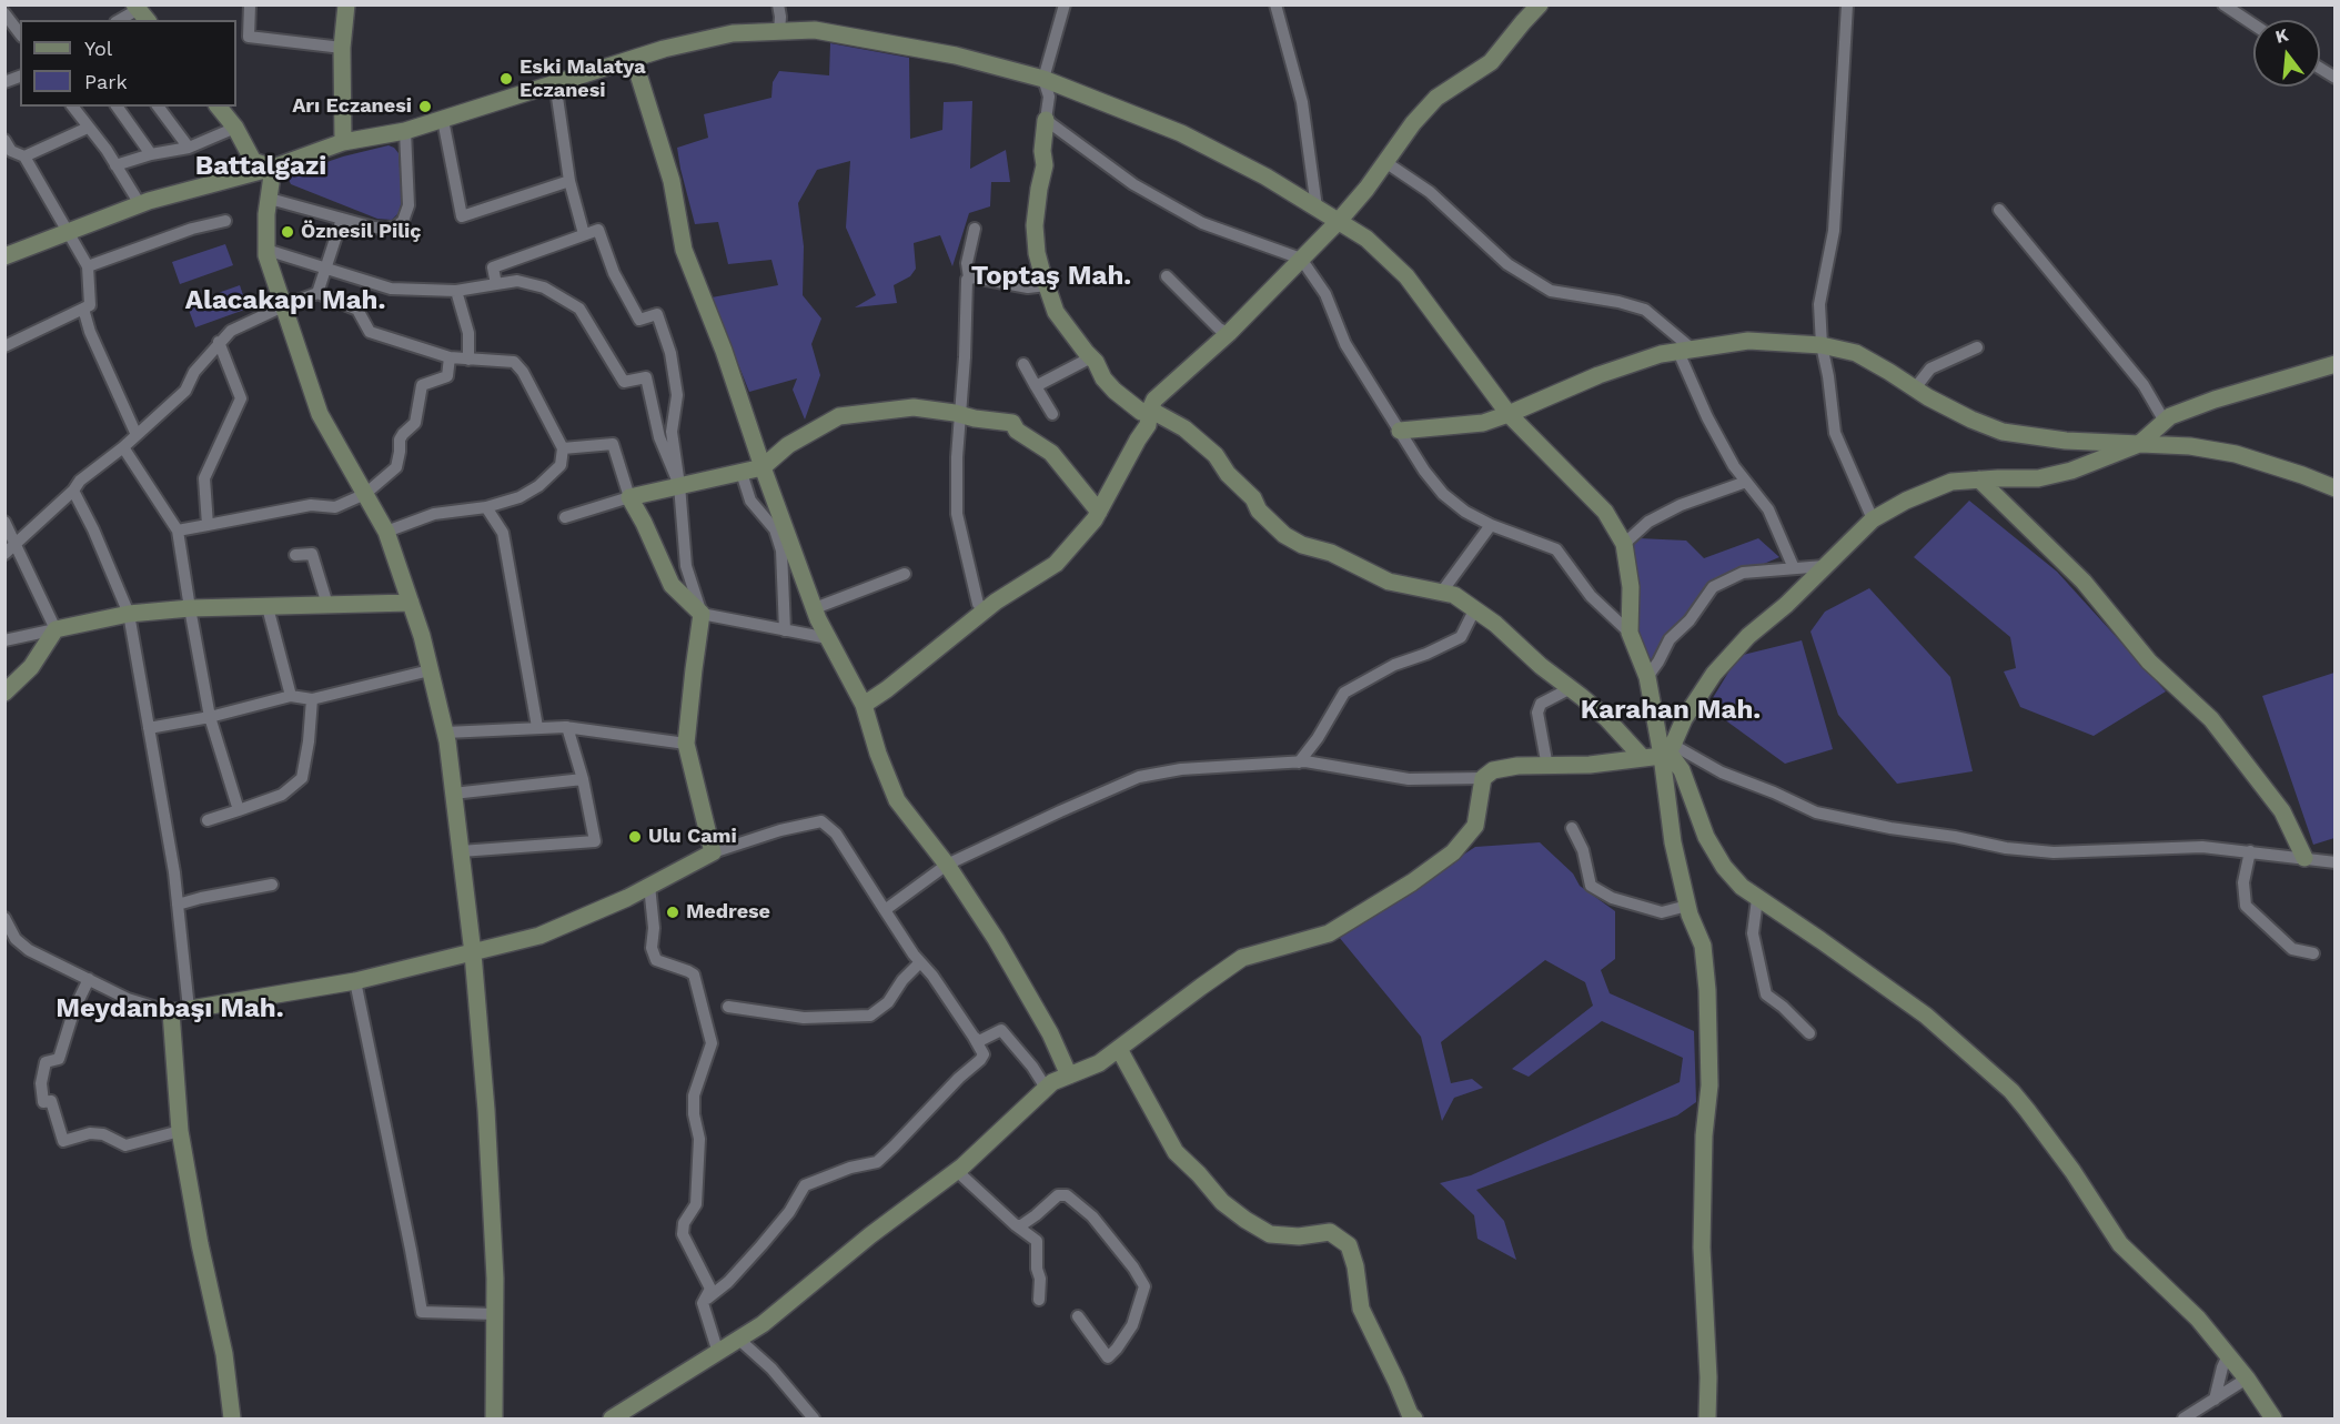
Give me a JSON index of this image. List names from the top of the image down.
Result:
{
  "districts": [
    "Battalgazi",
    "Toptaş Mah.",
    "Alacakapı Mah.",
    "Karahan Mah.",
    "Meydanbaşı Mah."
  ],
  "places": [
    "Eski Malatya Eczanesi",
    "Arı Eczanesi",
    "Öznesil Piliç",
    "Ulu Cami",
    "Medrese"
  ],
  "legend": ["Yol", "Park"],
  "north": "top"
}
